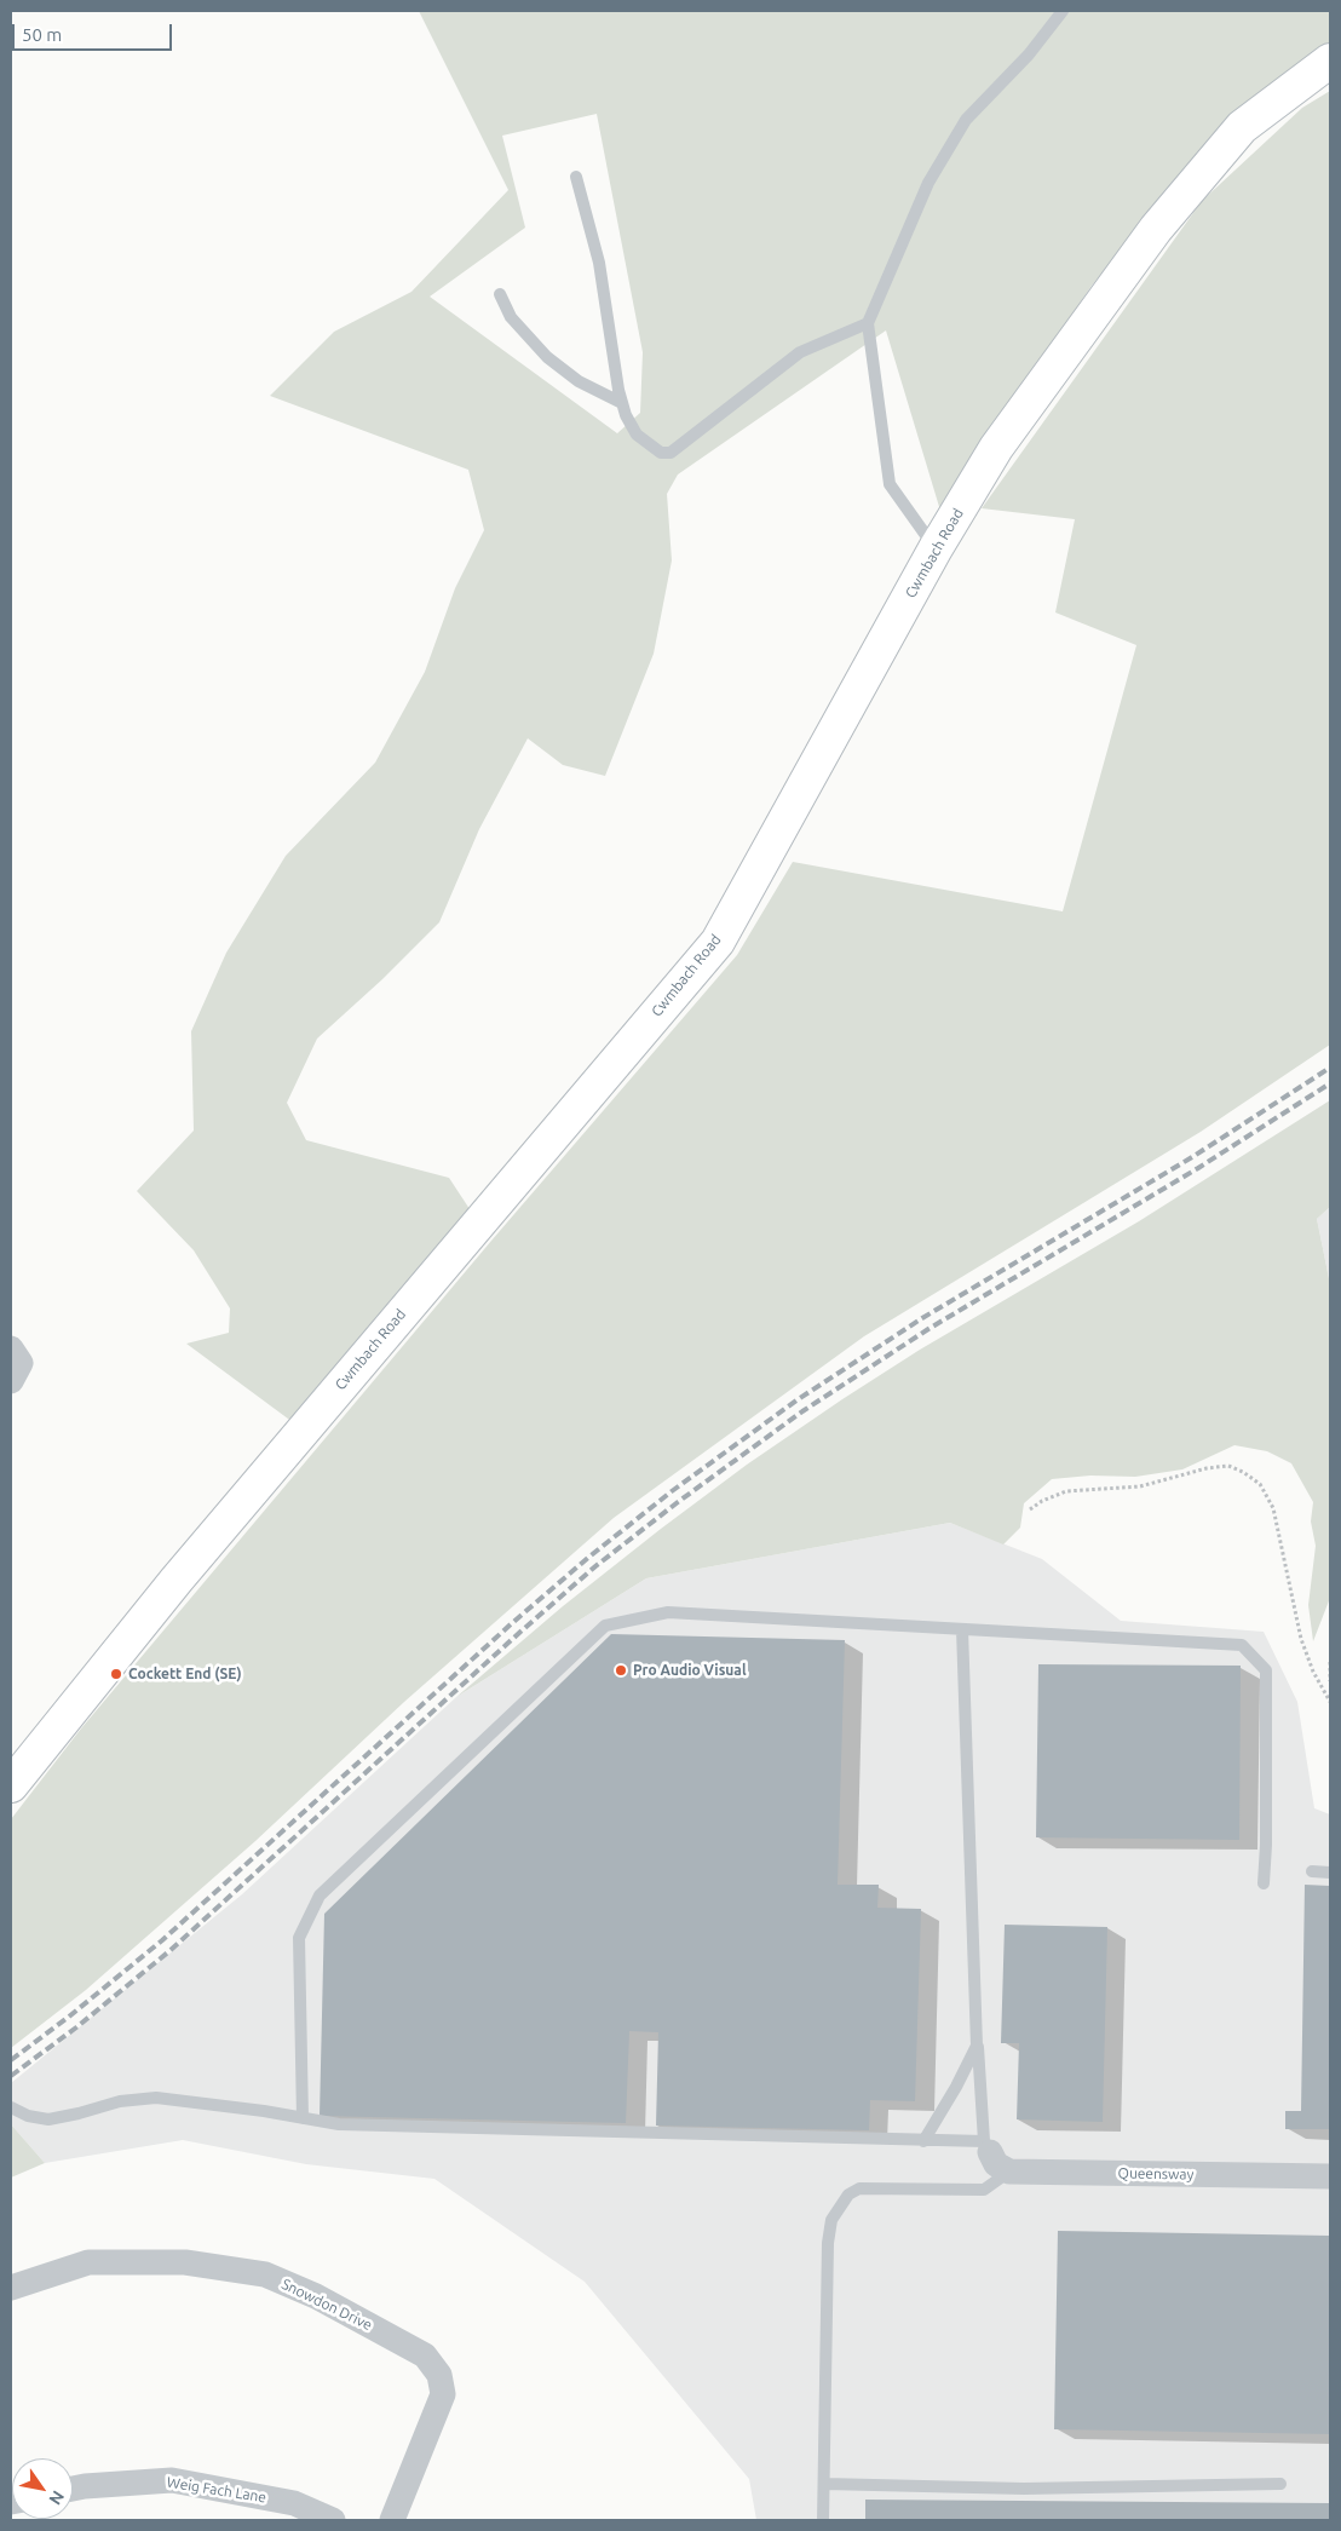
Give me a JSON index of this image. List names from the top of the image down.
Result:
{
  "streets": {
    "main road": ["Cwmbach Road"],
    "street": ["Queensway", "Snowdon Drive", "Weig Fach Lane"]
  },
  "places": ["Pro Audio Visual", "Cockett End (SE)"],
  "scale_bar": "50 m",
  "north": "bottom right"
}
